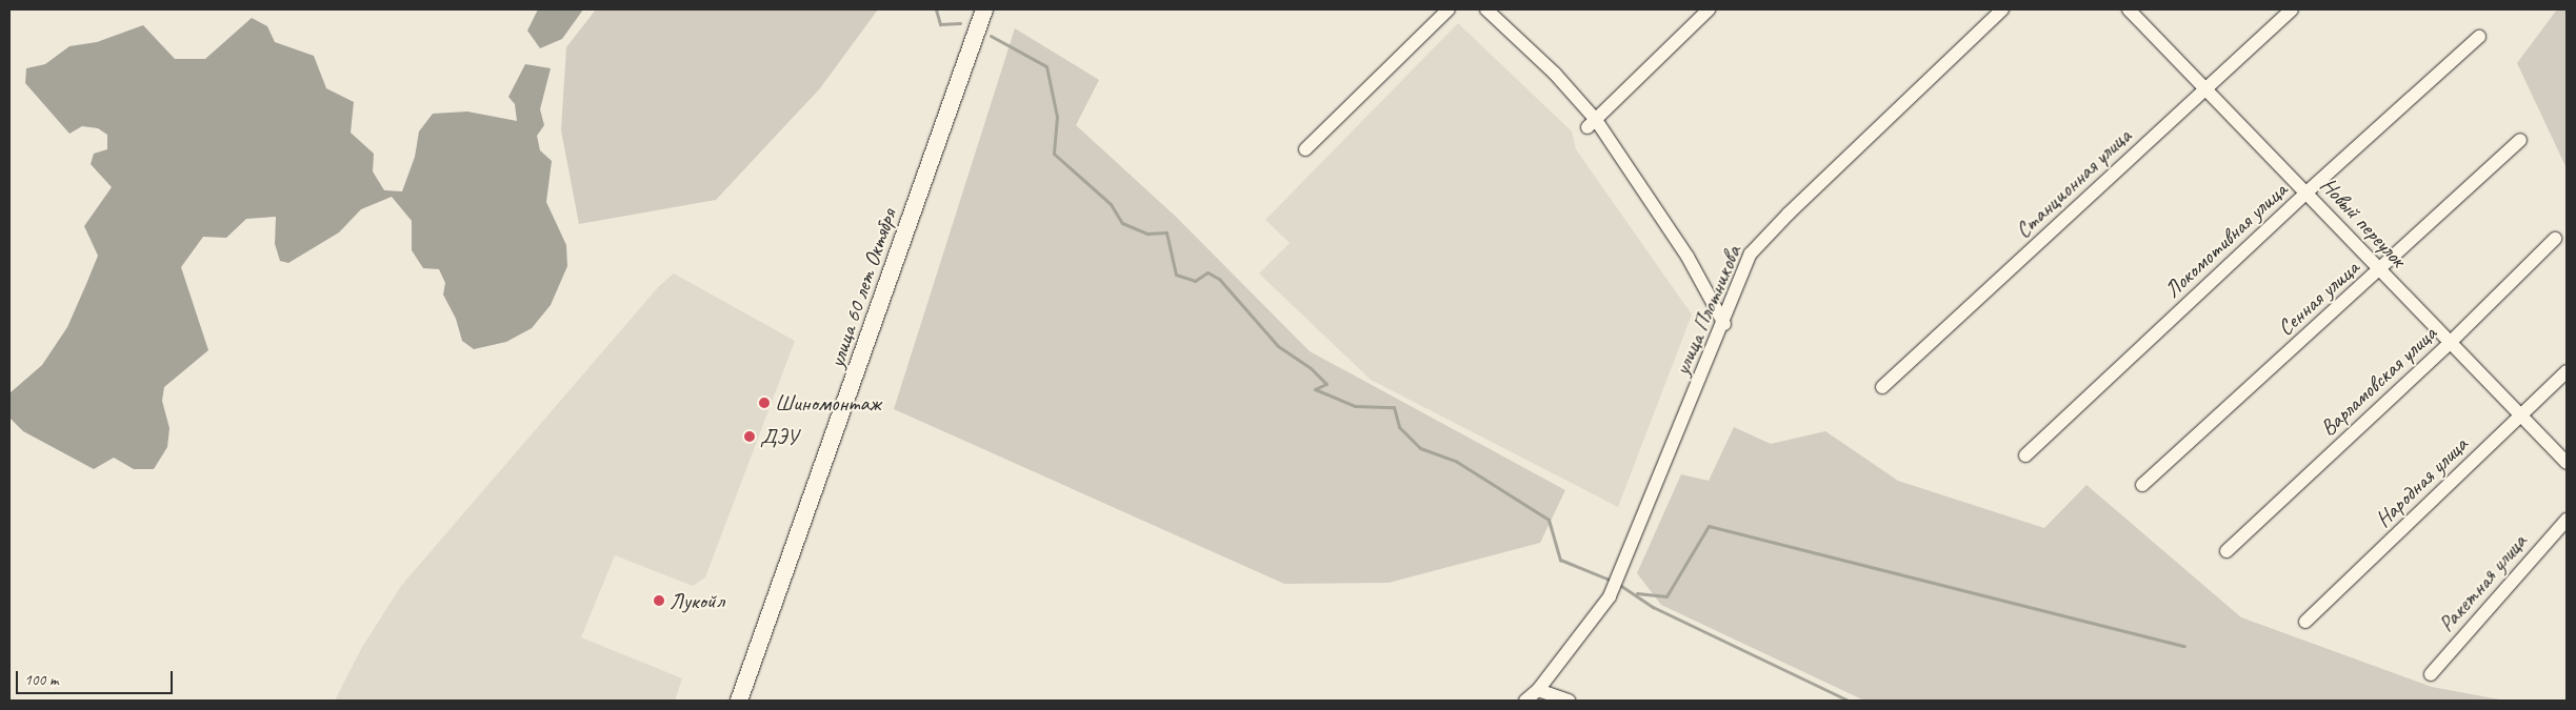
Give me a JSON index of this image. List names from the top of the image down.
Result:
{
  "streets": {
    "main road": ["улица 60 лет Октября"],
    "street": [
      "Станционная улица",
      "Новый переулок",
      "Локомотивная улица",
      "Сенная улица",
      "улица Плотникова",
      "Варламовская улица",
      "Народная улица",
      "Ракетная улица"
    ]
  },
  "crossings": [
    ["Станционная улица", "Новый переулок"],
    ["Новый переулок", "Локомотивная улица"],
    ["Новый переулок", "Сенная улица"],
    ["Новый переулок", "Варламовская улица"],
    ["Новый переулок", "Народная улица"]
  ],
  "places": ["Шиномонтаж", "ДЭУ", "Лукойл"],
  "scale_bar": "100 m"
}
